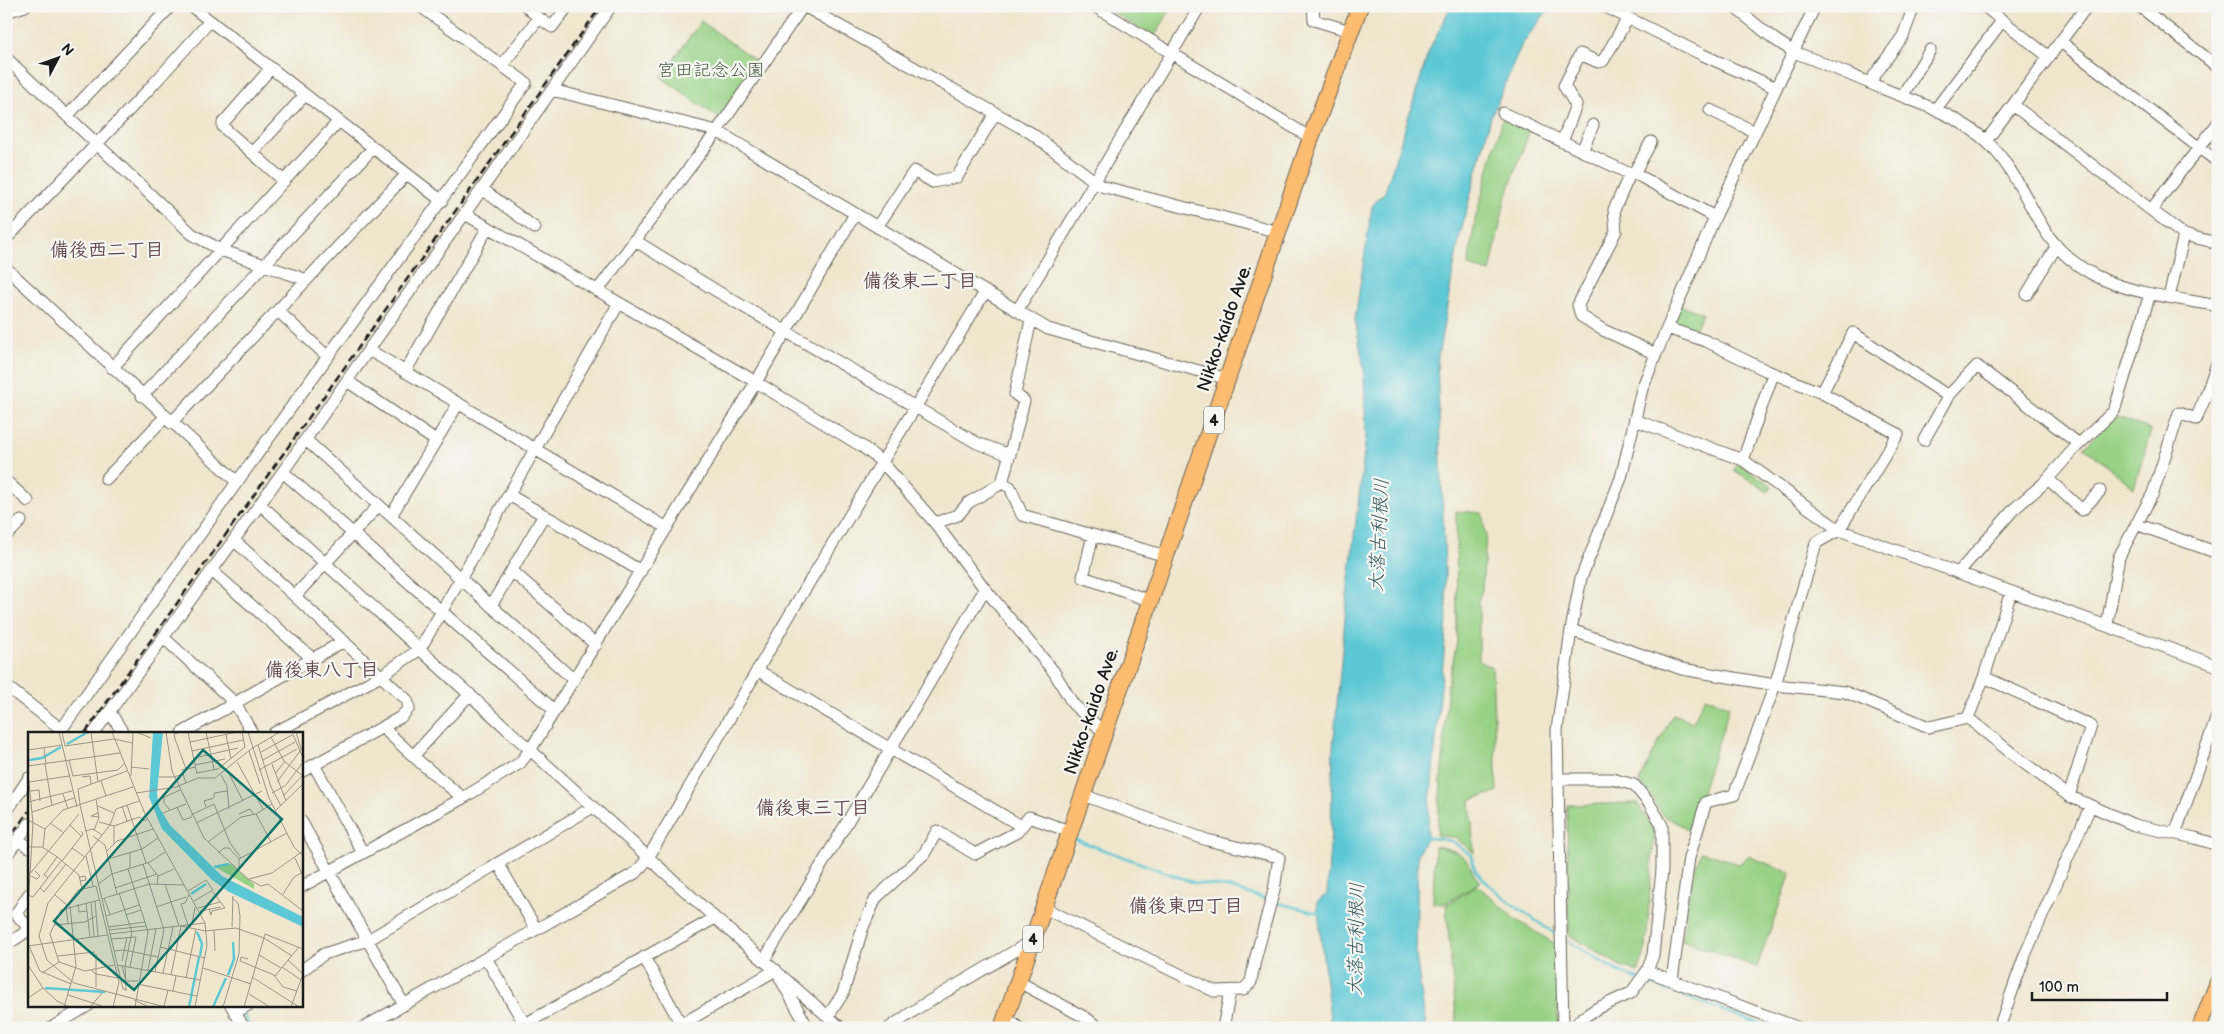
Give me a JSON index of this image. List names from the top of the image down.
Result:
{
  "streets": {
    "highway": ["Nikko-kaido Ave.", "4"]
  },
  "districts": [
    "備後西二丁目",
    "備後東二丁目",
    "備後東八丁目",
    "備後東三丁目",
    "備後東四丁目"
  ],
  "water": ["大落古利根川"],
  "parks": ["宮田記念公園"],
  "scale_bar": "100 m",
  "north": "top right"
}
